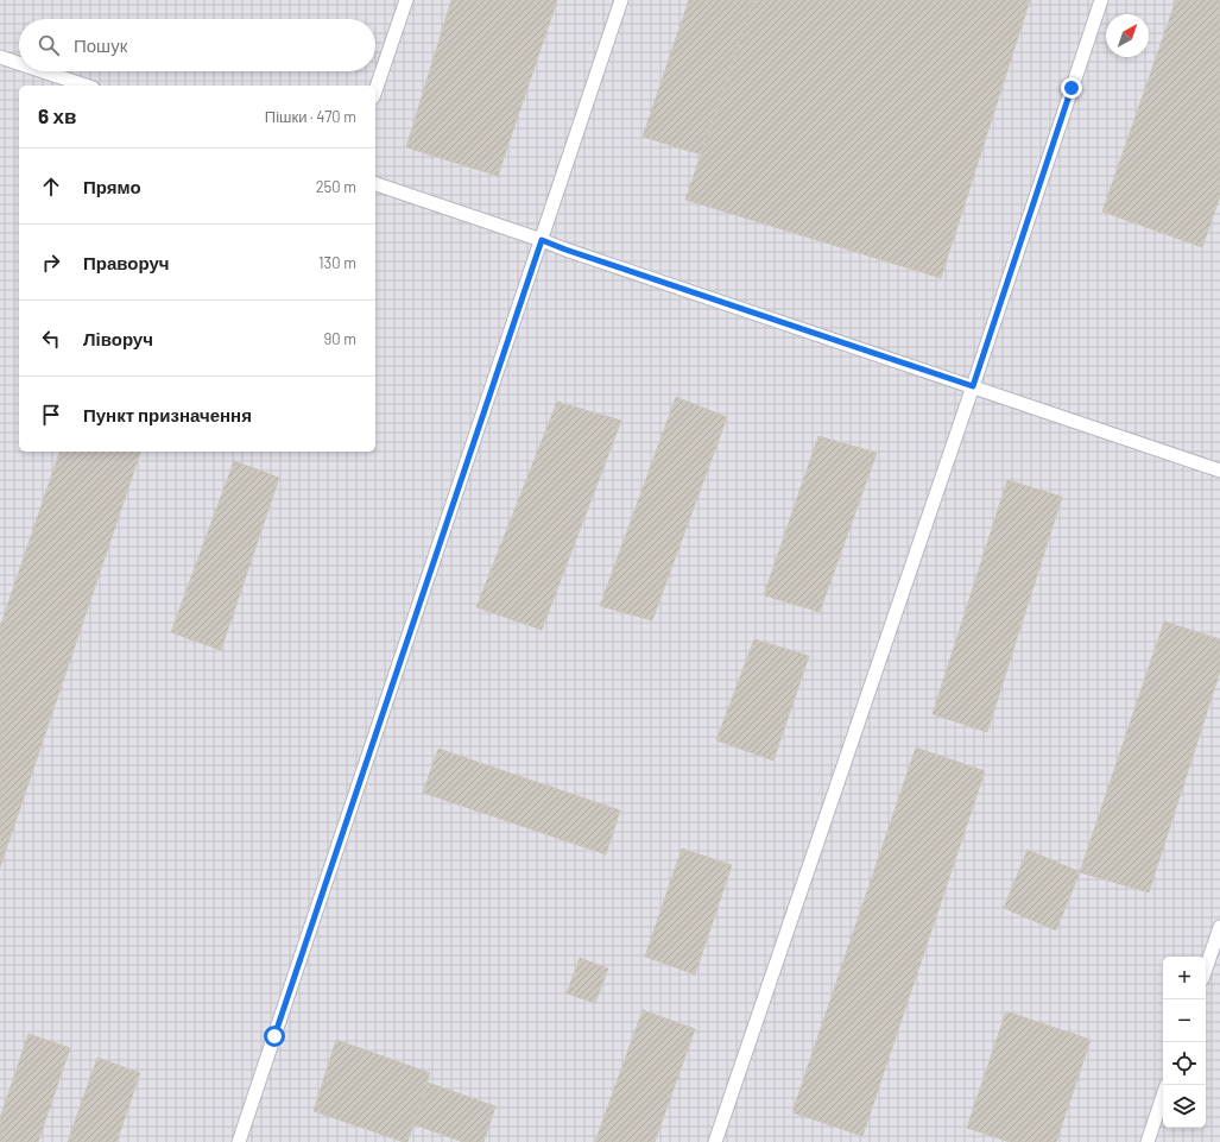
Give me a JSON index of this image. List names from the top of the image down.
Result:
{
  "north": "top right",
  "page": {
    "search": "Пошук",
    "heading": ["6 хв", "Пішки · 470 m"],
    "list": [
      ["Прямо", "250 m"],
      ["Праворуч", "130 m"],
      ["Ліворуч", "90 m"],
      "Пункт призначення"
    ],
    "map_buttons": ["+", "−"]
  }
}
